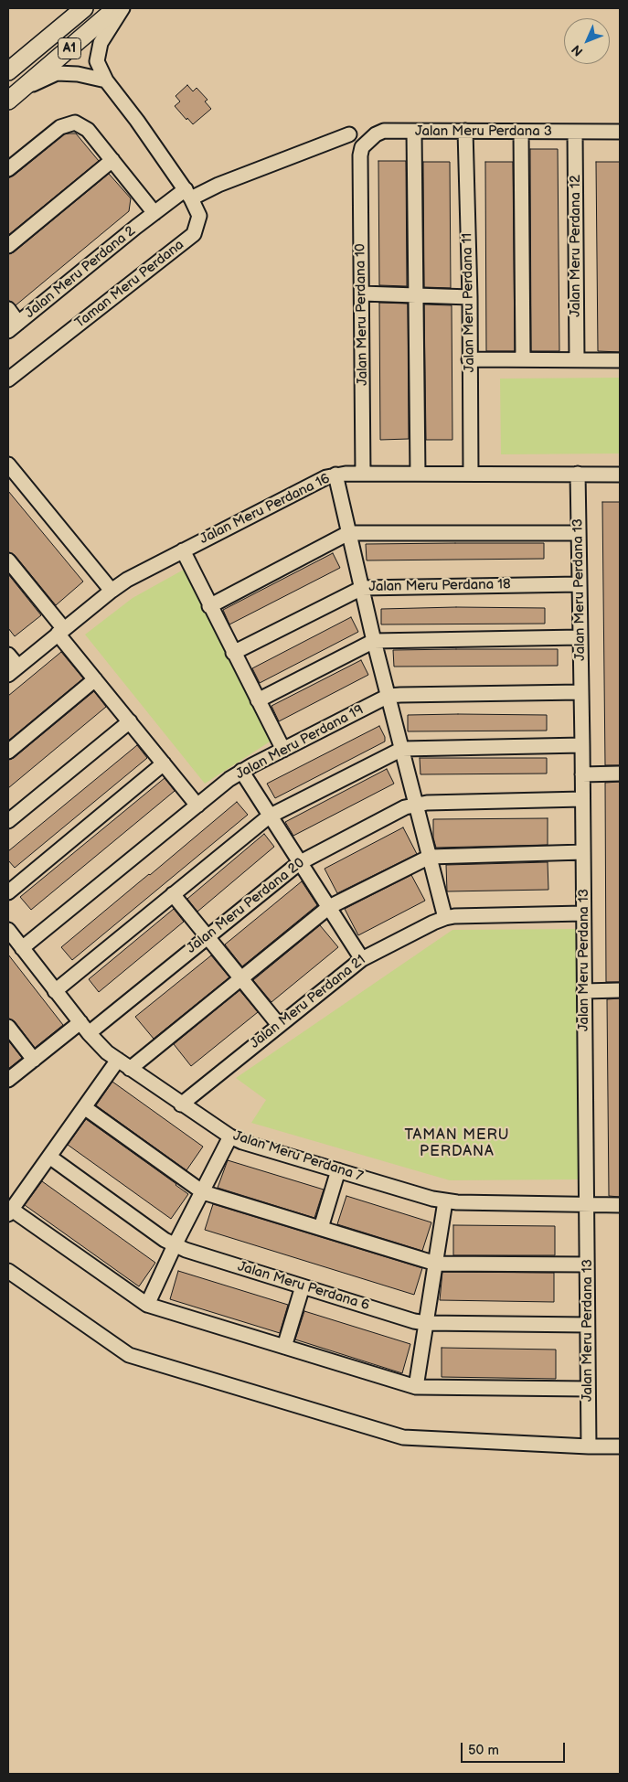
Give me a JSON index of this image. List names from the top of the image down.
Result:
{
  "streets": {
    "main road": ["A1"],
    "street": [
      "Jalan Meru Perdana 3",
      "Jalan Meru Perdana 12",
      "Jalan Meru Perdana 2",
      "Taman Meru Perdana",
      "Jalan Meru Perdana 11",
      "Jalan Meru Perdana 10",
      "Jalan Meru Perdana 16",
      "Jalan Meru Perdana 18",
      "Jalan Meru Perdana 13",
      "Jalan Meru Perdana 19",
      "Jalan Meru Perdana 20",
      "Jalan Meru Perdana 21",
      "Jalan Meru Perdana 7",
      "Jalan Meru Perdana 6"
    ]
  },
  "crossings": [
    ["Jalan Meru Perdana 3", "Jalan Meru Perdana 12"],
    ["Jalan Meru Perdana 3", "Jalan Meru Perdana 11"],
    ["Jalan Meru Perdana 3", "Jalan Meru Perdana 10"],
    ["Jalan Meru Perdana 2", "Taman Meru Perdana"],
    ["Jalan Meru Perdana 11", "Jalan Meru Perdana 16"],
    ["Jalan Meru Perdana 10", "Jalan Meru Perdana 16"],
    ["Jalan Meru Perdana 16", "Jalan Meru Perdana 13"],
    ["Jalan Meru Perdana 18", "Jalan Meru Perdana 13"],
    ["Jalan Meru Perdana 13", "Jalan Meru Perdana 19"],
    ["Jalan Meru Perdana 13", "Jalan Meru Perdana 20"],
    ["Jalan Meru Perdana 13", "Jalan Meru Perdana 21"],
    ["Jalan Meru Perdana 13", "Jalan Meru Perdana 7"],
    ["Jalan Meru Perdana 13", "Jalan Meru Perdana 6"],
    ["Jalan Meru Perdana 19", "Jalan Meru Perdana 7"],
    ["Jalan Meru Perdana 20", "Jalan Meru Perdana 7"],
    ["Jalan Meru Perdana 21", "Jalan Meru Perdana 7"]
  ],
  "districts": ["TAMAN MERU PERDANA"],
  "scale_bar": "50 m",
  "north": "bottom left"
}
